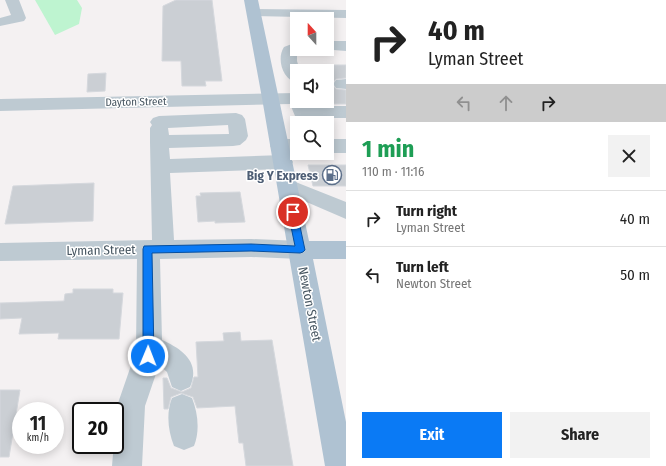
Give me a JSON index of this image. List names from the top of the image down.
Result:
{
  "streets": {
    "main road": ["Lyman Street", "Newton Street"],
    "street": ["Dayton Street"]
  },
  "crossings": [
    ["Dayton Street", "Newton Street"],
    ["Lyman Street", "Newton Street"]
  ],
  "places": {
    "fuel station": ["Big Y Express"]
  },
  "north": "top",
  "page": {
    "turn": ["40 m", "Lyman Street"],
    "heading": ["1 min", "110 m · 11:16"],
    "list": [
      {
        "name": "Turn right",
        "note": "Lyman Street",
        "value": "40 m"
      },
      {
        "name": "Turn left",
        "note": "Newton Street",
        "value": "50 m"
      }
    ],
    "speed": "11 km/h",
    "limit": "20",
    "buttons": ["Exit", "Share"]
  }
}
